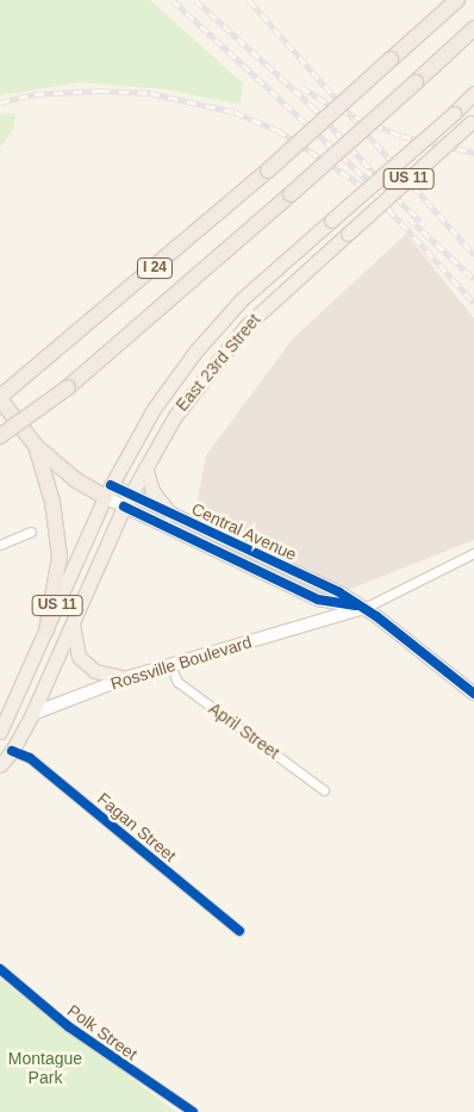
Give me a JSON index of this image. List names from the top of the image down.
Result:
{
  "streets": {
    "highway": ["I 24"],
    "main road": [
      "US 11",
      "East 23rd Street",
      "Central Avenue",
      "Rossville Boulevard"
    ],
    "street": ["April Street", "Fagan Street", "Polk Street"]
  },
  "crossings": [
    ["East 23rd Street", "Central Avenue"],
    ["East 23rd Street", "Rossville Boulevard"],
    ["East 23rd Street", "Fagan Street"],
    ["Central Avenue", "Rossville Boulevard"],
    ["Rossville Boulevard", "April Street"]
  ],
  "parks": ["Montague Park"]
}
